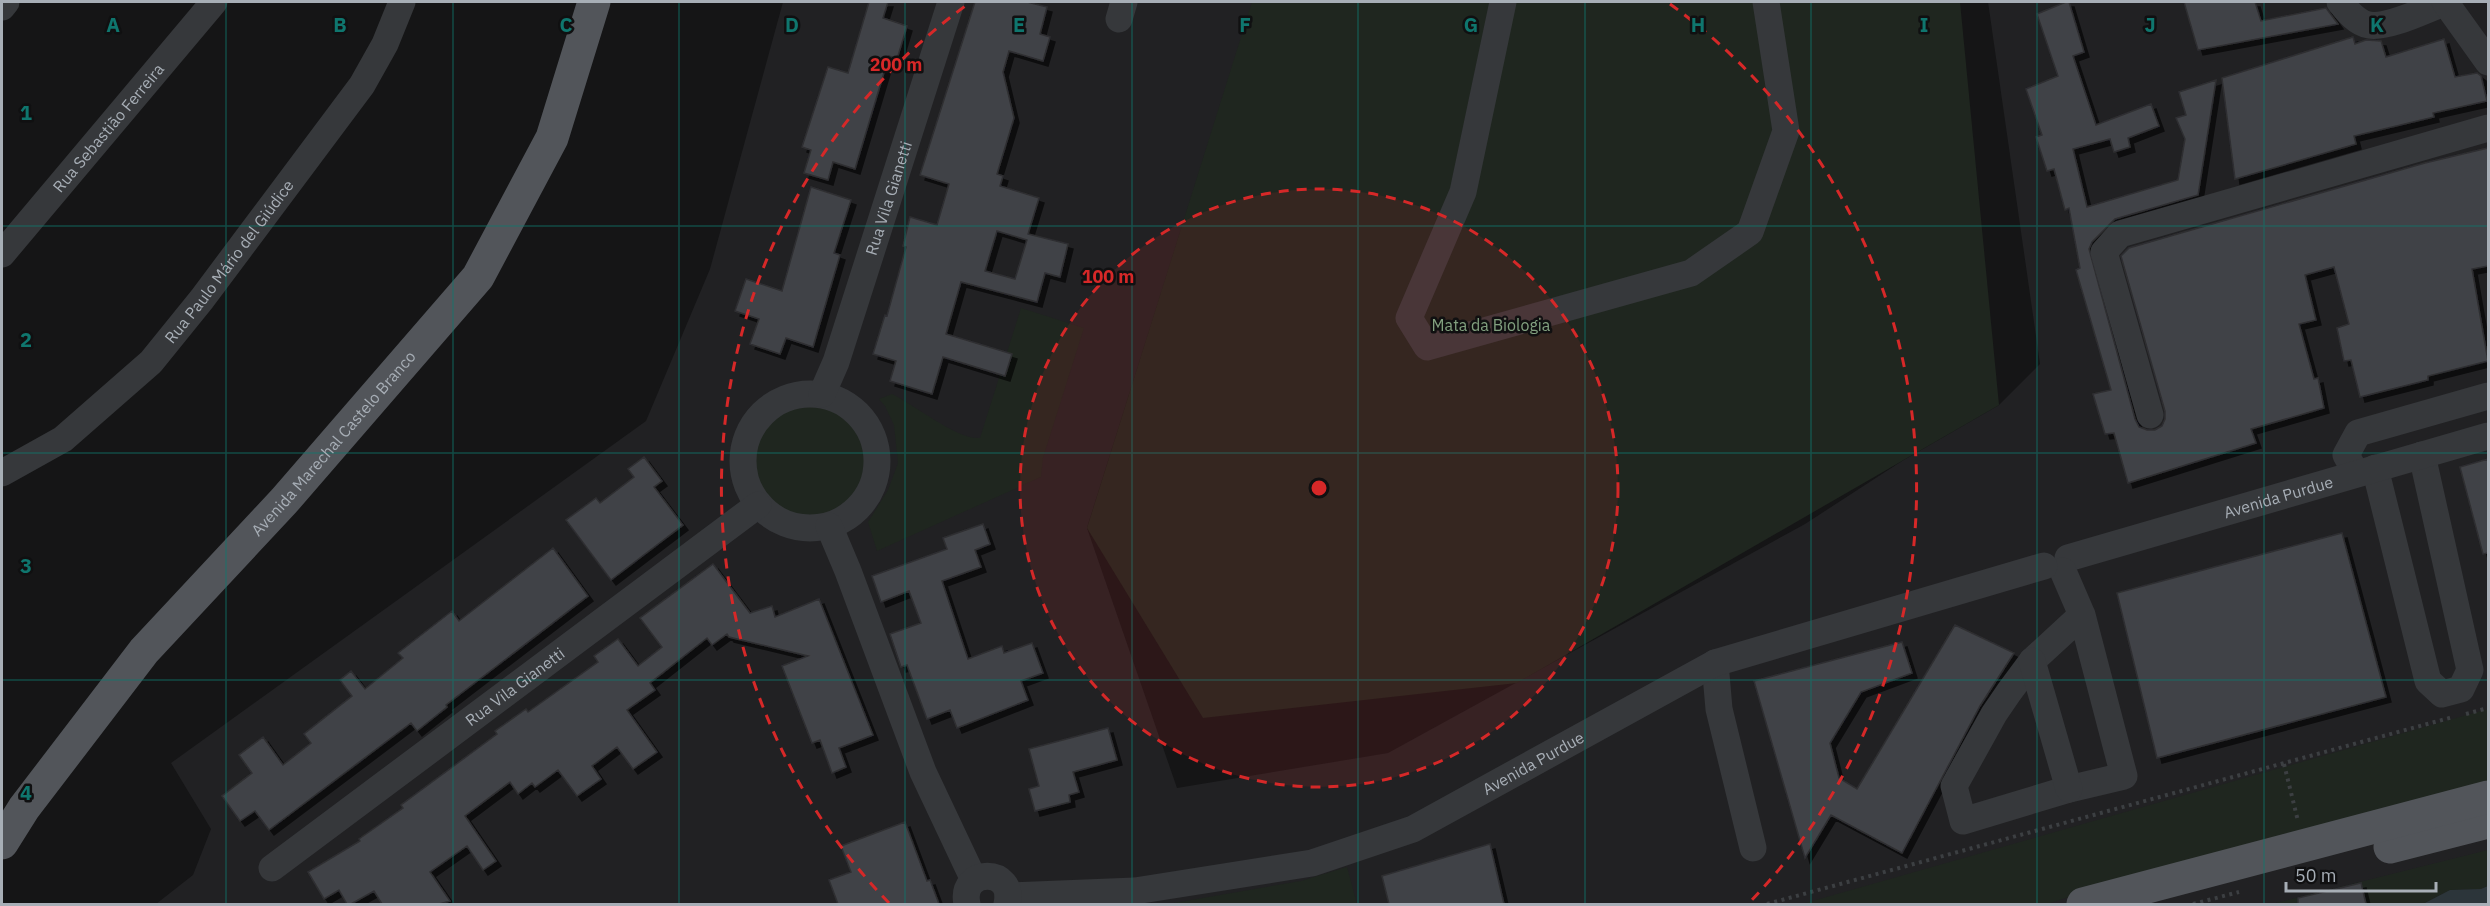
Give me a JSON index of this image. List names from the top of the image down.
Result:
{
  "streets": {
    "main road": ["Avenida Marechal Castelo Branco"],
    "street": [
      "Rua Sebastião Ferreira",
      "Rua Vila Gianetti",
      "Rua Paulo Mário del Giúdice",
      "Avenida Purdue"
    ]
  },
  "parks": ["Mata da Biologia"],
  "scale_bar": "50 m",
  "grid": {
    "columns": [
      "A",
      "B",
      "C",
      "D",
      "E",
      "F",
      "G",
      "H",
      "I",
      "J",
      "K"
    ],
    "rows": [
      "1",
      "2",
      "3",
      "4"
    ]
  },
  "rings": ["200 m", "100 m"]
}
